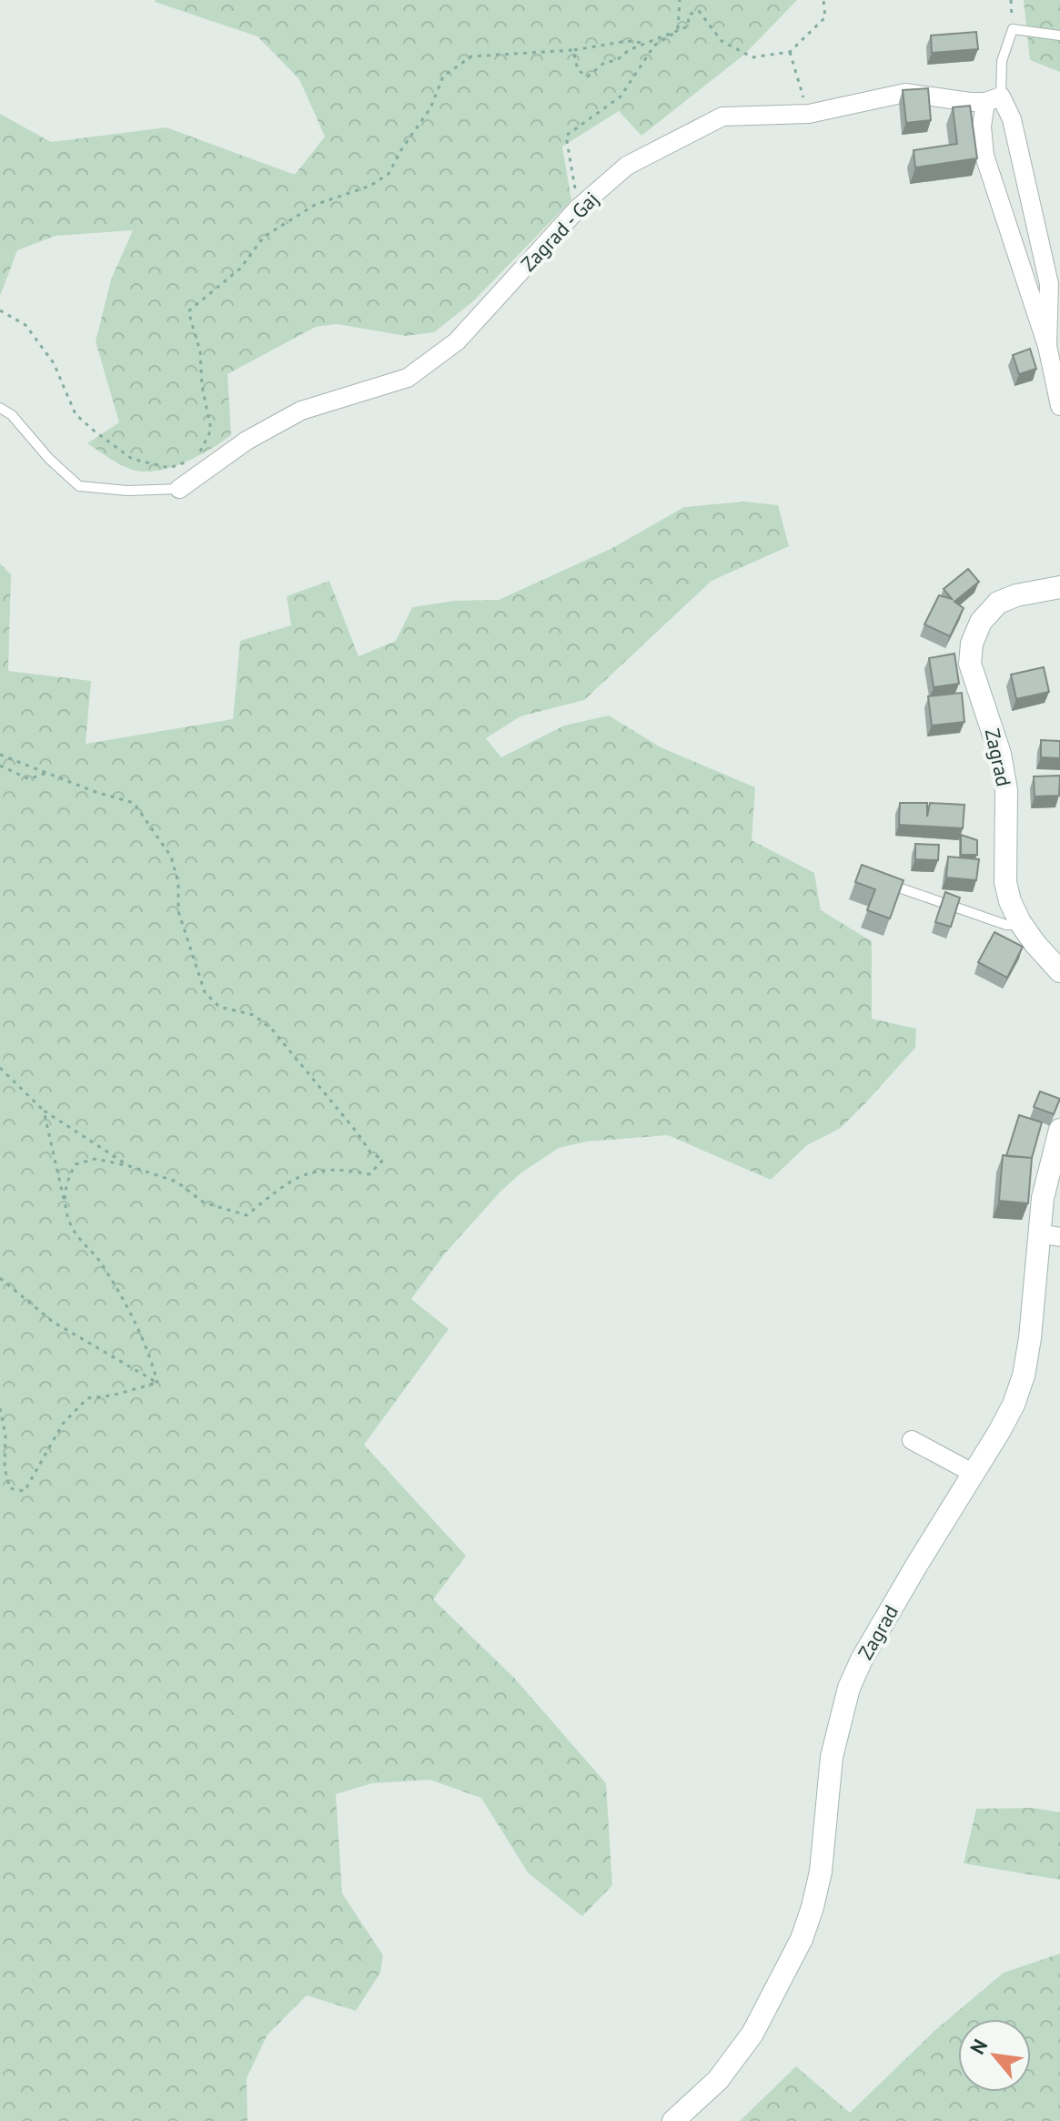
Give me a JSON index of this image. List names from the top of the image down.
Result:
{
  "streets": {
    "main road": ["Zagrad"],
    "street": ["Zagrad - Gaj"]
  },
  "north": "top left"
}
